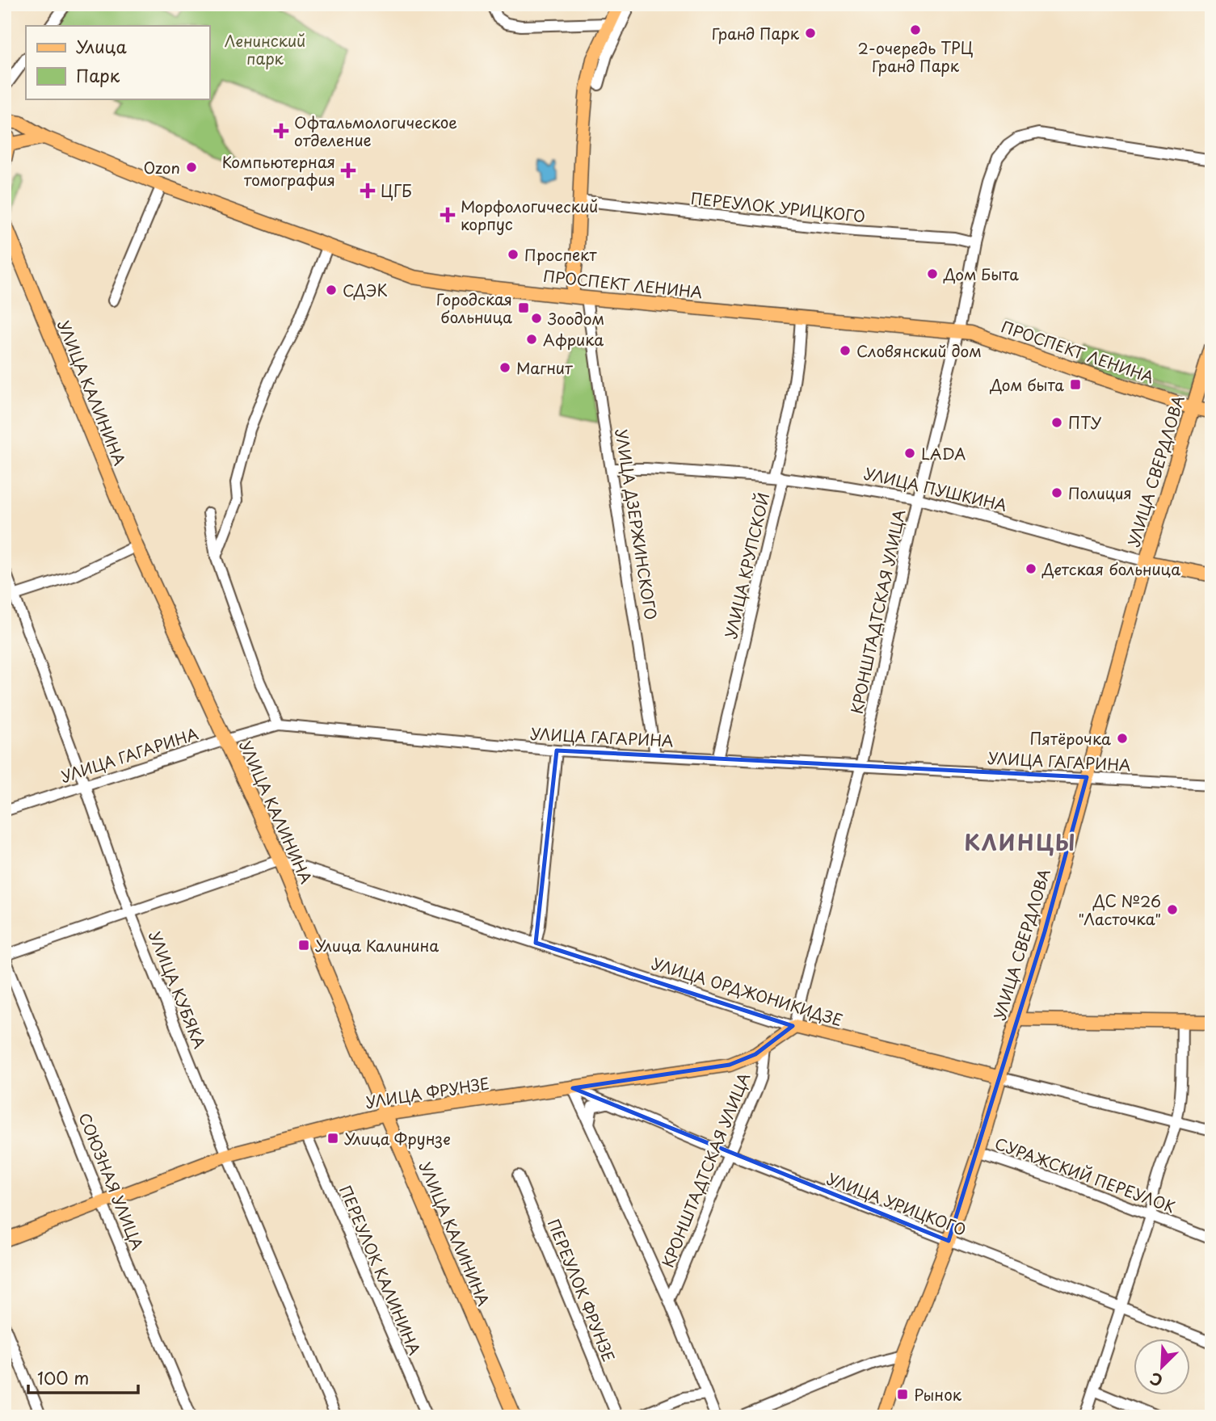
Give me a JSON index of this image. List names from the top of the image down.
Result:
{
  "streets": {
    "main road": [
      "ПРОСПЕКТ ЛЕНИНА",
      "УЛИЦА КАЛИНИНА",
      "УЛИЦА СВЕРДЛОВА",
      "УЛИЦА ПУШКИНА",
      "УЛИЦА ОРДЖОНИКИДЗЕ",
      "УЛИЦА ФРУНЗЕ"
    ],
    "street": [
      "ПЕРЕУЛОК УРИЦКОГО",
      "УЛИЦА ДЗЕРЖИНСКОГО",
      "УЛИЦА КРУПСКОЙ",
      "КРОНШТАДТСКАЯ УЛИЦА",
      "УЛИЦА ГАГАРИНА",
      "УЛИЦА КУБЯКА",
      "СУРАЖСКИЙ ПЕРЕУЛОК",
      "СОЮЗНАЯ УЛИЦА",
      "УЛИЦА УРИЦКОГО",
      "ПЕРЕУЛОК КАЛИНИНА",
      "ПЕРЕУЛОК ФРУНЗЕ"
    ]
  },
  "crossings": [
    ["ПЕРЕУЛОК УРИЦКОГО", "КРОНШТАДТСКАЯ УЛИЦА"],
    ["ПРОСПЕКТ ЛЕНИНА", "УЛИЦА СВЕРДЛОВА"],
    ["ПРОСПЕКТ ЛЕНИНА", "УЛИЦА ДЗЕРЖИНСКОГО"],
    ["ПРОСПЕКТ ЛЕНИНА", "УЛИЦА КРУПСКОЙ"],
    ["ПРОСПЕКТ ЛЕНИНА", "КРОНШТАДТСКАЯ УЛИЦА"],
    ["УЛИЦА КАЛИНИНА", "УЛИЦА ГАГАРИНА"],
    ["УЛИЦА КАЛИНИНА", "УЛИЦА ОРДЖОНИКИДЗЕ"],
    ["УЛИЦА КАЛИНИНА", "УЛИЦА ФРУНЗЕ"],
    ["УЛИЦА СВЕРДЛОВА", "УЛИЦА ПУШКИНА"],
    ["УЛИЦА СВЕРДЛОВА", "УЛИЦА ГАГАРИНА"],
    ["УЛИЦА СВЕРДЛОВА", "УЛИЦА ОРДЖОНИКИДЗЕ"],
    ["УЛИЦА СВЕРДЛОВА", "СУРАЖСКИЙ ПЕРЕУЛОК"],
    ["УЛИЦА СВЕРДЛОВА", "УЛИЦА УРИЦКОГО"],
    ["УЛИЦА ПУШКИНА", "УЛИЦА ДЗЕРЖИНСКОГО"],
    ["УЛИЦА ПУШКИНА", "УЛИЦА КРУПСКОЙ"],
    ["УЛИЦА ПУШКИНА", "КРОНШТАДТСКАЯ УЛИЦА"],
    ["УЛИЦА ДЗЕРЖИНСКОГО", "УЛИЦА ГАГАРИНА"],
    ["УЛИЦА КРУПСКОЙ", "УЛИЦА ГАГАРИНА"],
    ["КРОНШТАДТСКАЯ УЛИЦА", "УЛИЦА ГАГАРИНА"],
    ["КРОНШТАДТСКАЯ УЛИЦА", "УЛИЦА ОРДЖОНИКИДЗЕ"],
    ["КРОНШТАДТСКАЯ УЛИЦА", "УЛИЦА ФРУНЗЕ"],
    ["КРОНШТАДТСКАЯ УЛИЦА", "УЛИЦА УРИЦКОГО"],
    ["УЛИЦА ГАГАРИНА", "УЛИЦА КУБЯКА"],
    ["УЛИЦА КУБЯКА", "УЛИЦА ФРУНЗЕ"],
    ["УЛИЦА ОРДЖОНИКИДЗЕ", "УЛИЦА ФРУНЗЕ"],
    ["УЛИЦА ФРУНЗЕ", "СОЮЗНАЯ УЛИЦА"],
    ["УЛИЦА ФРУНЗЕ", "УЛИЦА УРИЦКОГО"],
    ["УЛИЦА ФРУНЗЕ", "ПЕРЕУЛОК КАЛИНИНА"]
  ],
  "districts": ["КЛИНЦЫ"],
  "parks": ["Ленинский парк"],
  "places": {
    "other": [
      "2-очередь ТРЦ Гранд Парк",
      "Гранд Парк",
      "Ozon",
      "Проспект",
      "Дом Быта",
      "СДЭК",
      "Зоодом",
      "Африка",
      "Словянский дом",
      "Магнит",
      "ПТУ",
      "LADA",
      "Полиция",
      "Детская больница",
      "Пятёрочка",
      "ДС №26 \"Ласточка\""
    ],
    "health": [
      "Офтальмологическое отделение",
      "Компьютерная томография",
      "ЦГБ",
      "Морфологический корпус"
    ],
    "transit": [
      "Городская больница",
      "Дом быта",
      "Улица Калинина",
      "Улица Фрунзе",
      "Рынок"
    ]
  },
  "legend": ["Улица", "Парк"],
  "scale_bar": "100 m",
  "north": "bottom left"
}
